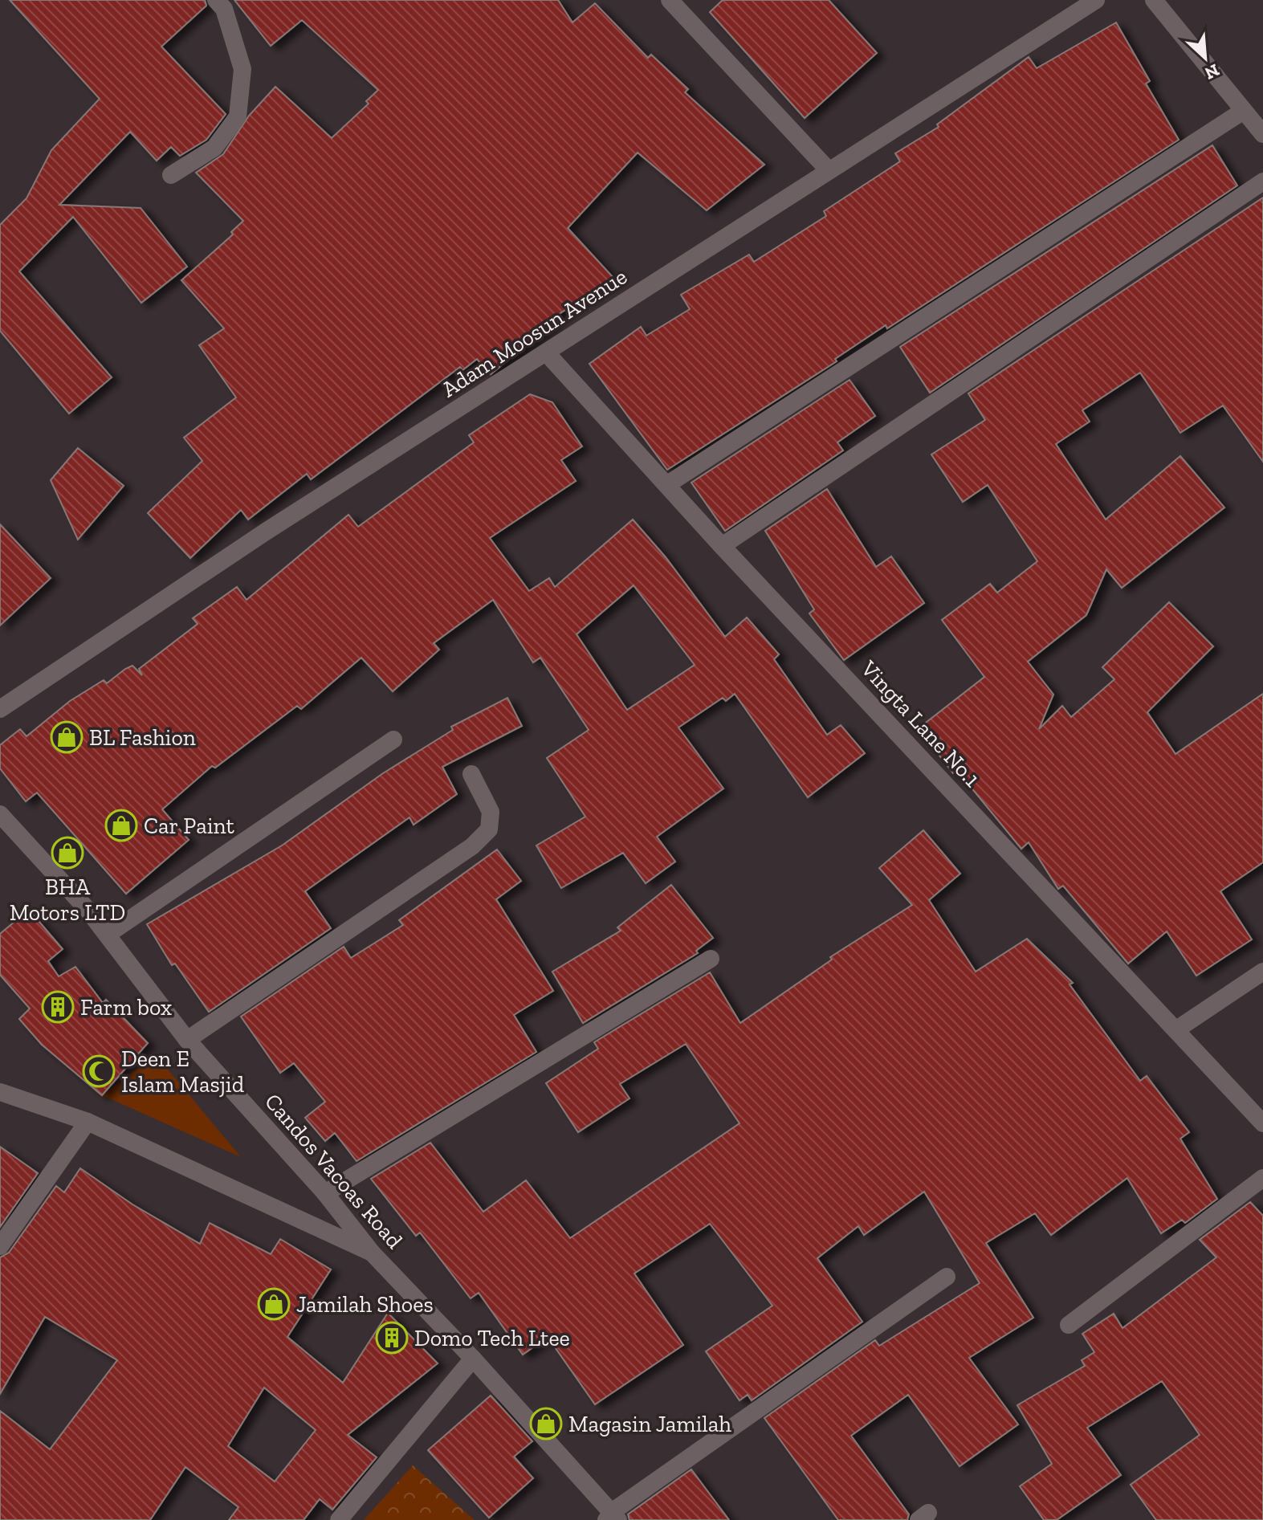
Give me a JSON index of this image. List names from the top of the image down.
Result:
{
  "streets": {
    "street": ["Adam Moosun Avenue", "Vingta Lane No.1", "Candos Vacoas Road"]
  },
  "crossings": [
    ["Adam Moosun Avenue", "Vingta Lane No.1"]
  ],
  "places": {
    "shop": [
      "BL Fashion",
      "Car Paint",
      "BHA Motors LTD",
      "Jamilah Shoes",
      "Magasin Jamilah"
    ],
    "building": ["Farm box", "Domo Tech Ltee"],
    "mosque": ["Deen E Islam Masjid"]
  },
  "north": "bottom right"
}
